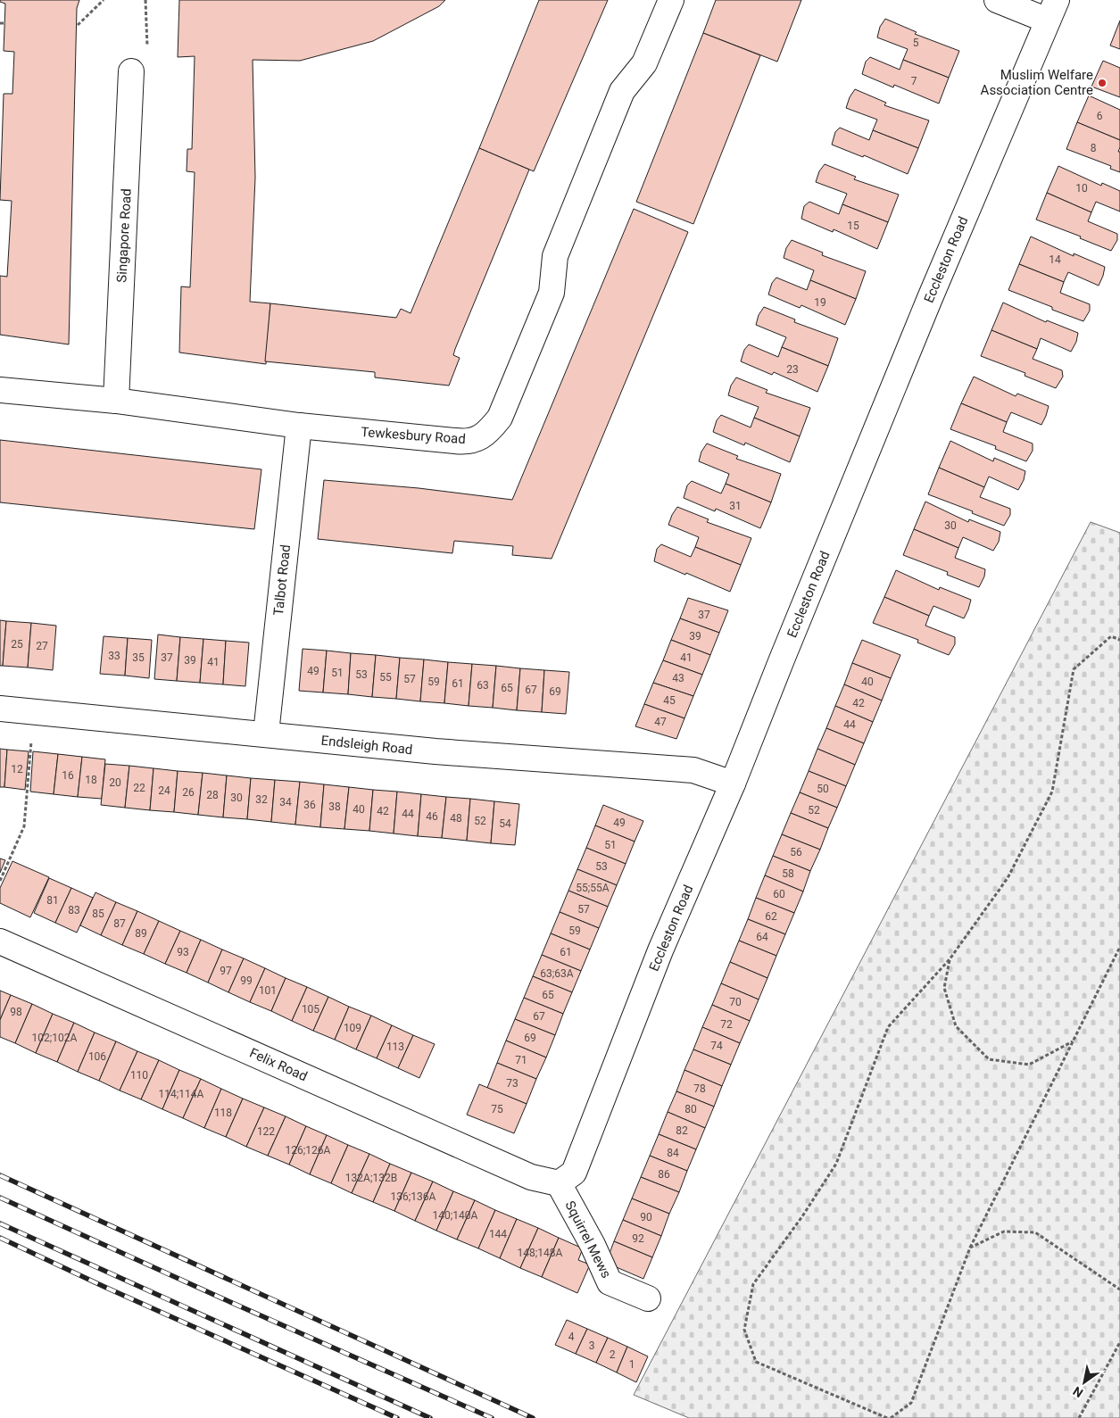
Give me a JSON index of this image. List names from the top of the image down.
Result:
{
  "streets": {
    "street": [
      "Singapore Road",
      "Eccleston Road",
      "Tewkesbury Road",
      "Talbot Road",
      "Endsleigh Road",
      "Felix Road",
      "Squirrel Mews"
    ]
  },
  "crossings": [
    ["Singapore Road", "Tewkesbury Road"],
    ["Eccleston Road", "Endsleigh Road"],
    ["Eccleston Road", "Felix Road"],
    ["Eccleston Road", "Squirrel Mews"],
    ["Tewkesbury Road", "Talbot Road"],
    ["Talbot Road", "Endsleigh Road"],
    ["Felix Road", "Squirrel Mews"]
  ],
  "places": ["Muslim Welfare Association Centre"],
  "house_numbers": [
    "5",
    "7",
    "6",
    "8",
    "10",
    "15",
    "14",
    "19",
    "23",
    "31",
    "30",
    "37",
    "39",
    "25",
    "27",
    "33",
    "35",
    "37",
    "41",
    "39",
    "41",
    "49",
    "51",
    "53",
    "55",
    "43",
    "57",
    "59",
    "40",
    "61",
    "63",
    "65",
    "67",
    "69",
    "45",
    "42",
    "47",
    "44",
    "12",
    "16",
    "18",
    "20",
    "22",
    "50",
    "24",
    "26",
    "28",
    "30",
    "32",
    "34",
    "36",
    "38",
    "40",
    "52",
    "42",
    "44",
    "46",
    "48",
    "52",
    "49",
    "54",
    "51",
    "56",
    "53",
    "58",
    "55;55A",
    "60",
    "81",
    "57",
    "83",
    "85",
    "62",
    "87",
    "59",
    "89",
    "64",
    "93",
    "61",
    "97",
    "63;63A",
    "99",
    "101",
    "65",
    "70",
    "105",
    "98",
    "67",
    "72",
    "109",
    "102;102A",
    "69",
    "74",
    "113",
    "106",
    "71",
    "110",
    "73",
    "78",
    "114;114A",
    "75",
    "80",
    "118",
    "82",
    "122",
    "126;126A",
    "84",
    "86",
    "132A;132B",
    "136;136A",
    "140;140A",
    "90",
    "144",
    "92",
    "148;148A",
    "4",
    "3",
    "2",
    "1"
  ],
  "north": "bottom left"
}
